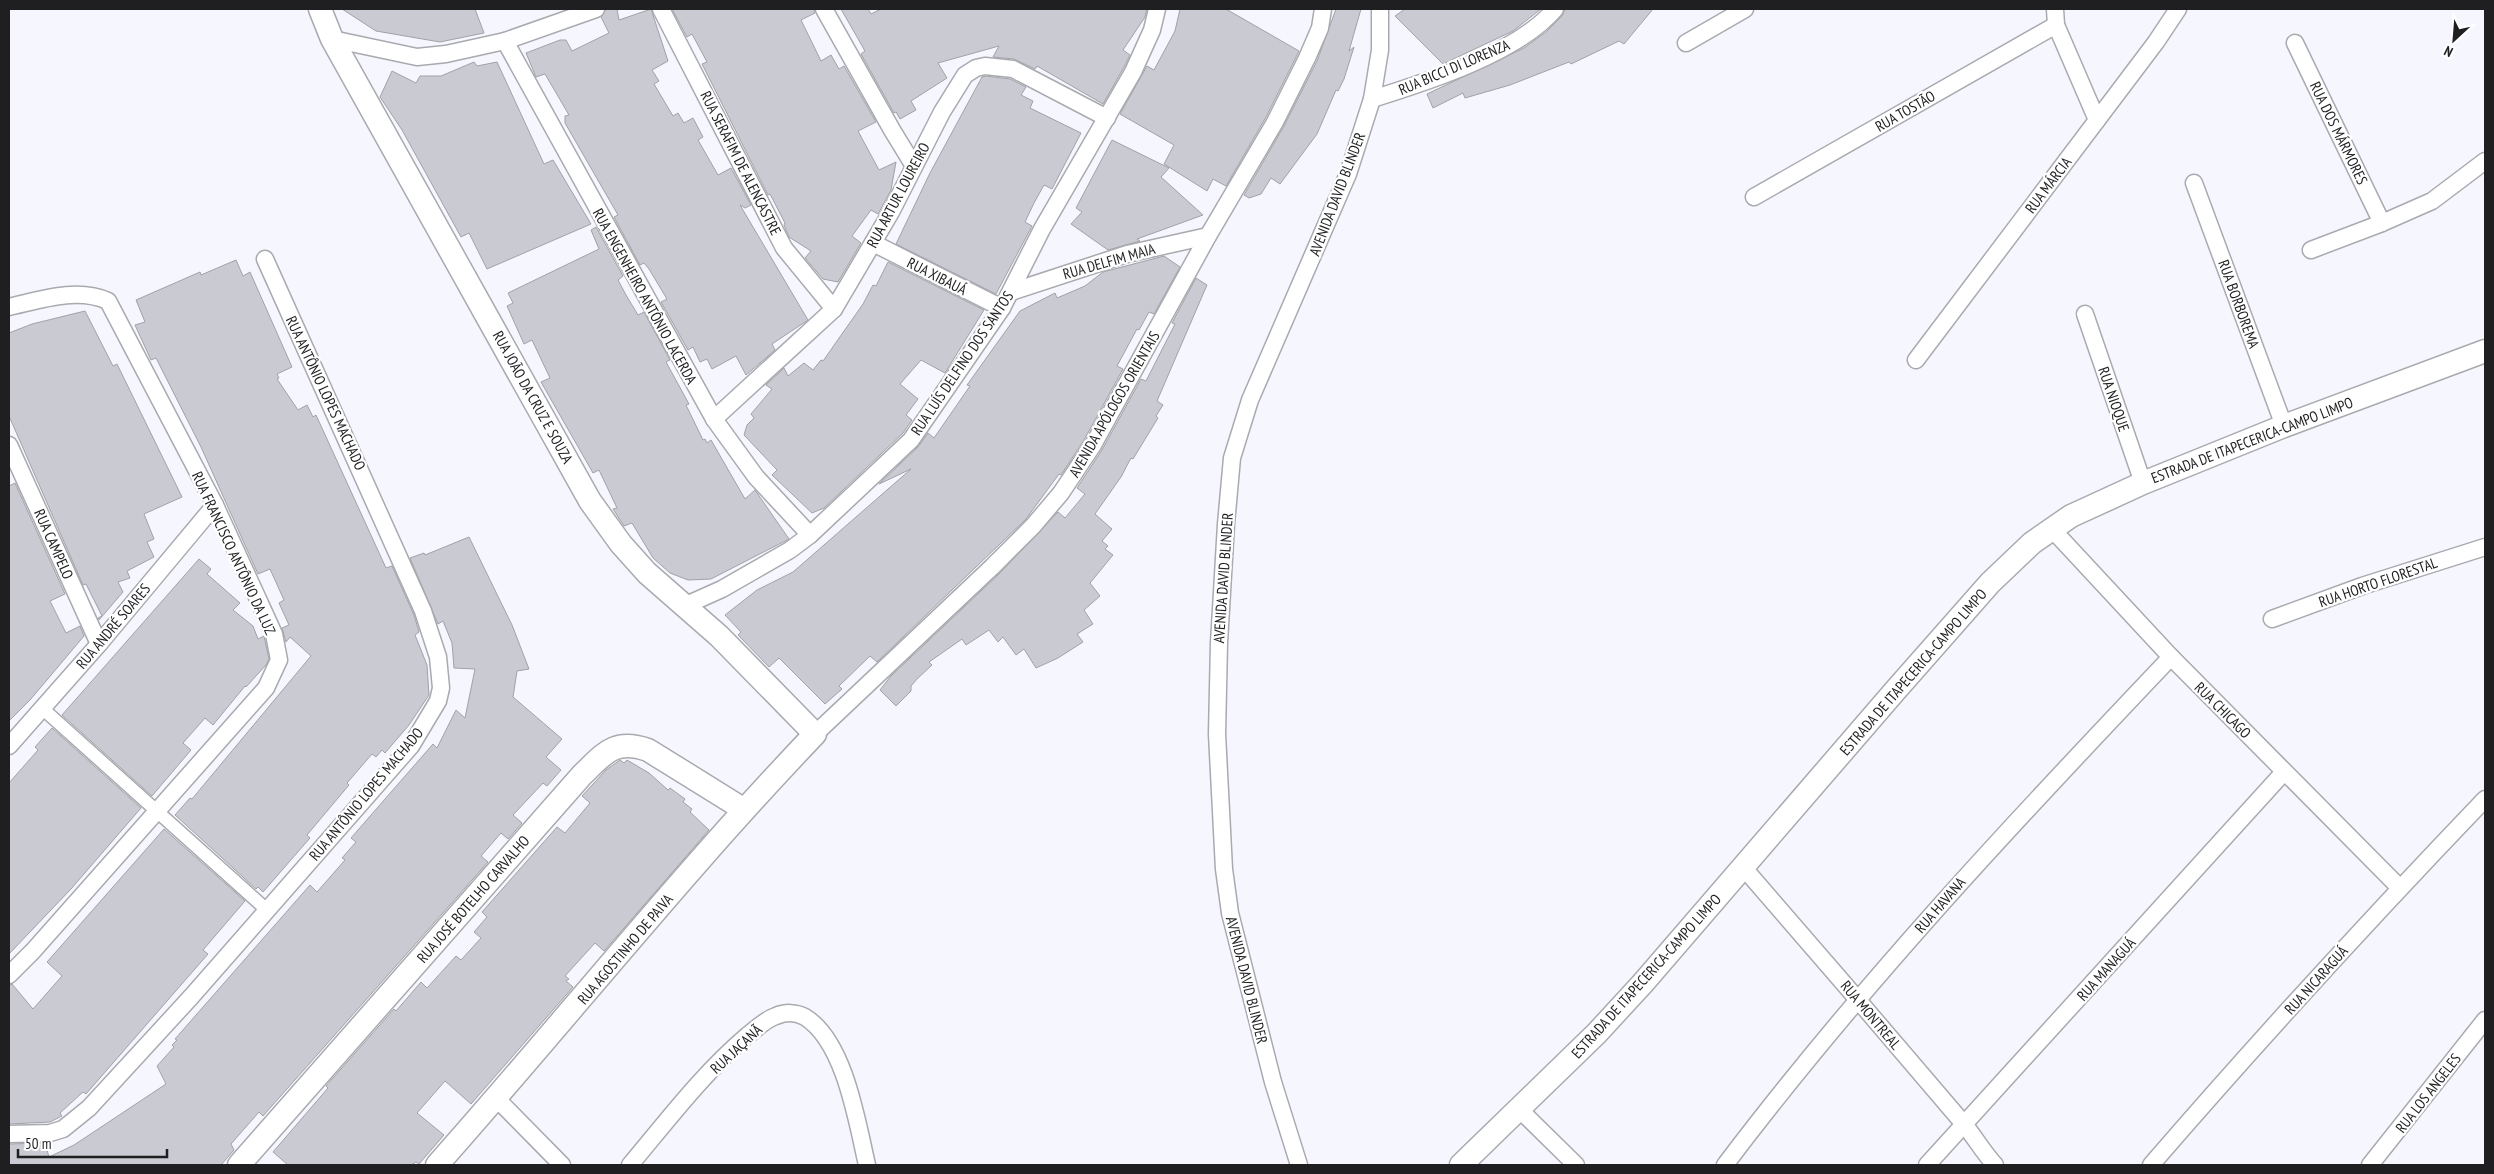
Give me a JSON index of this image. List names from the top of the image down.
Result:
{
  "streets": {
    "main road": [
      "RUA JOÃO DA CRUZ E SOUZA",
      "ESTRADA DE ITAPECERICA-CAMPO LIMPO",
      "RUA JOSÉ BOTELHO CARVALHO",
      "RUA AGOSTINHO DE PAIVA"
    ],
    "street": [
      "RUA BICCI DI LORENZA",
      "RUA TOSTÃO",
      "RUA DOS MÁRMORES",
      "RUA SERAFIM DE ALENCASTRE",
      "RUA MÁRCIA",
      "AVENIDA DAVID BLINDER",
      "RUA ARTUR LOUREIRO",
      "RUA DELFIM MAIA",
      "RUA XIBAUÁ",
      "RUA ENGENHEIRO ANTÔNIO LACERDA",
      "RUA BORBOREMA",
      "RUA LUÍS DELFINO DOS SANTOS",
      "RUA ANTÔNIO LOPES MACHADO",
      "RUA NIOQUE",
      "AVENIDA APÓLOGOS ORIENTAIS",
      "RUA CAMPELO",
      "RUA FRANCISCO ANTÔNIO DA LUZ",
      "RUA HORTO FLORESTAL",
      "RUA ANDRÉ SOARES",
      "RUA CHICAGO",
      "RUA HAVANA",
      "RUA MANAGUÁ",
      "RUA NICARAGUÁ",
      "RUA MONTREAL",
      "RUA JAÇANÃ",
      "RUA LOS ANGELES"
    ]
  },
  "crossings": [
    ["RUA BICCI DI LORENZA", "AVENIDA DAVID BLINDER"],
    ["RUA SERAFIM DE ALENCASTRE", "RUA ARTUR LOUREIRO"],
    ["RUA ARTUR LOUREIRO", "RUA XIBAUÁ"],
    ["RUA ARTUR LOUREIRO", "RUA ENGENHEIRO ANTÔNIO LACERDA"],
    ["RUA ARTUR LOUREIRO", "RUA LUÍS DELFINO DOS SANTOS"],
    ["RUA DELFIM MAIA", "RUA LUÍS DELFINO DOS SANTOS"],
    ["RUA DELFIM MAIA", "AVENIDA APÓLOGOS ORIENTAIS"],
    ["RUA XIBAUÁ", "RUA LUÍS DELFINO DOS SANTOS"],
    ["RUA ENGENHEIRO ANTÔNIO LACERDA", "RUA LUÍS DELFINO DOS SANTOS"],
    ["RUA BORBOREMA", "ESTRADA DE ITAPECERICA-CAMPO LIMPO"],
    ["RUA LUÍS DELFINO DOS SANTOS", "RUA JOÃO DA CRUZ E SOUZA"],
    ["RUA JOÃO DA CRUZ E SOUZA", "AVENIDA APÓLOGOS ORIENTAIS"],
    ["RUA JOÃO DA CRUZ E SOUZA", "RUA AGOSTINHO DE PAIVA"],
    ["RUA NIOQUE", "ESTRADA DE ITAPECERICA-CAMPO LIMPO"],
    ["AVENIDA APÓLOGOS ORIENTAIS", "RUA AGOSTINHO DE PAIVA"],
    ["ESTRADA DE ITAPECERICA-CAMPO LIMPO", "RUA CHICAGO"],
    ["ESTRADA DE ITAPECERICA-CAMPO LIMPO", "RUA MONTREAL"],
    ["RUA CAMPELO", "RUA ANDRÉ SOARES"],
    ["RUA FRANCISCO ANTÔNIO DA LUZ", "RUA ANDRÉ SOARES"],
    ["RUA CHICAGO", "RUA HAVANA"],
    ["RUA CHICAGO", "RUA MANAGUÁ"],
    ["RUA CHICAGO", "RUA NICARAGUÁ"],
    ["RUA JOSÉ BOTELHO CARVALHO", "RUA AGOSTINHO DE PAIVA"],
    ["RUA HAVANA", "RUA MONTREAL"],
    ["RUA MANAGUÁ", "RUA MONTREAL"]
  ],
  "scale_bar": "50 m",
  "north": "bottom left"
}
